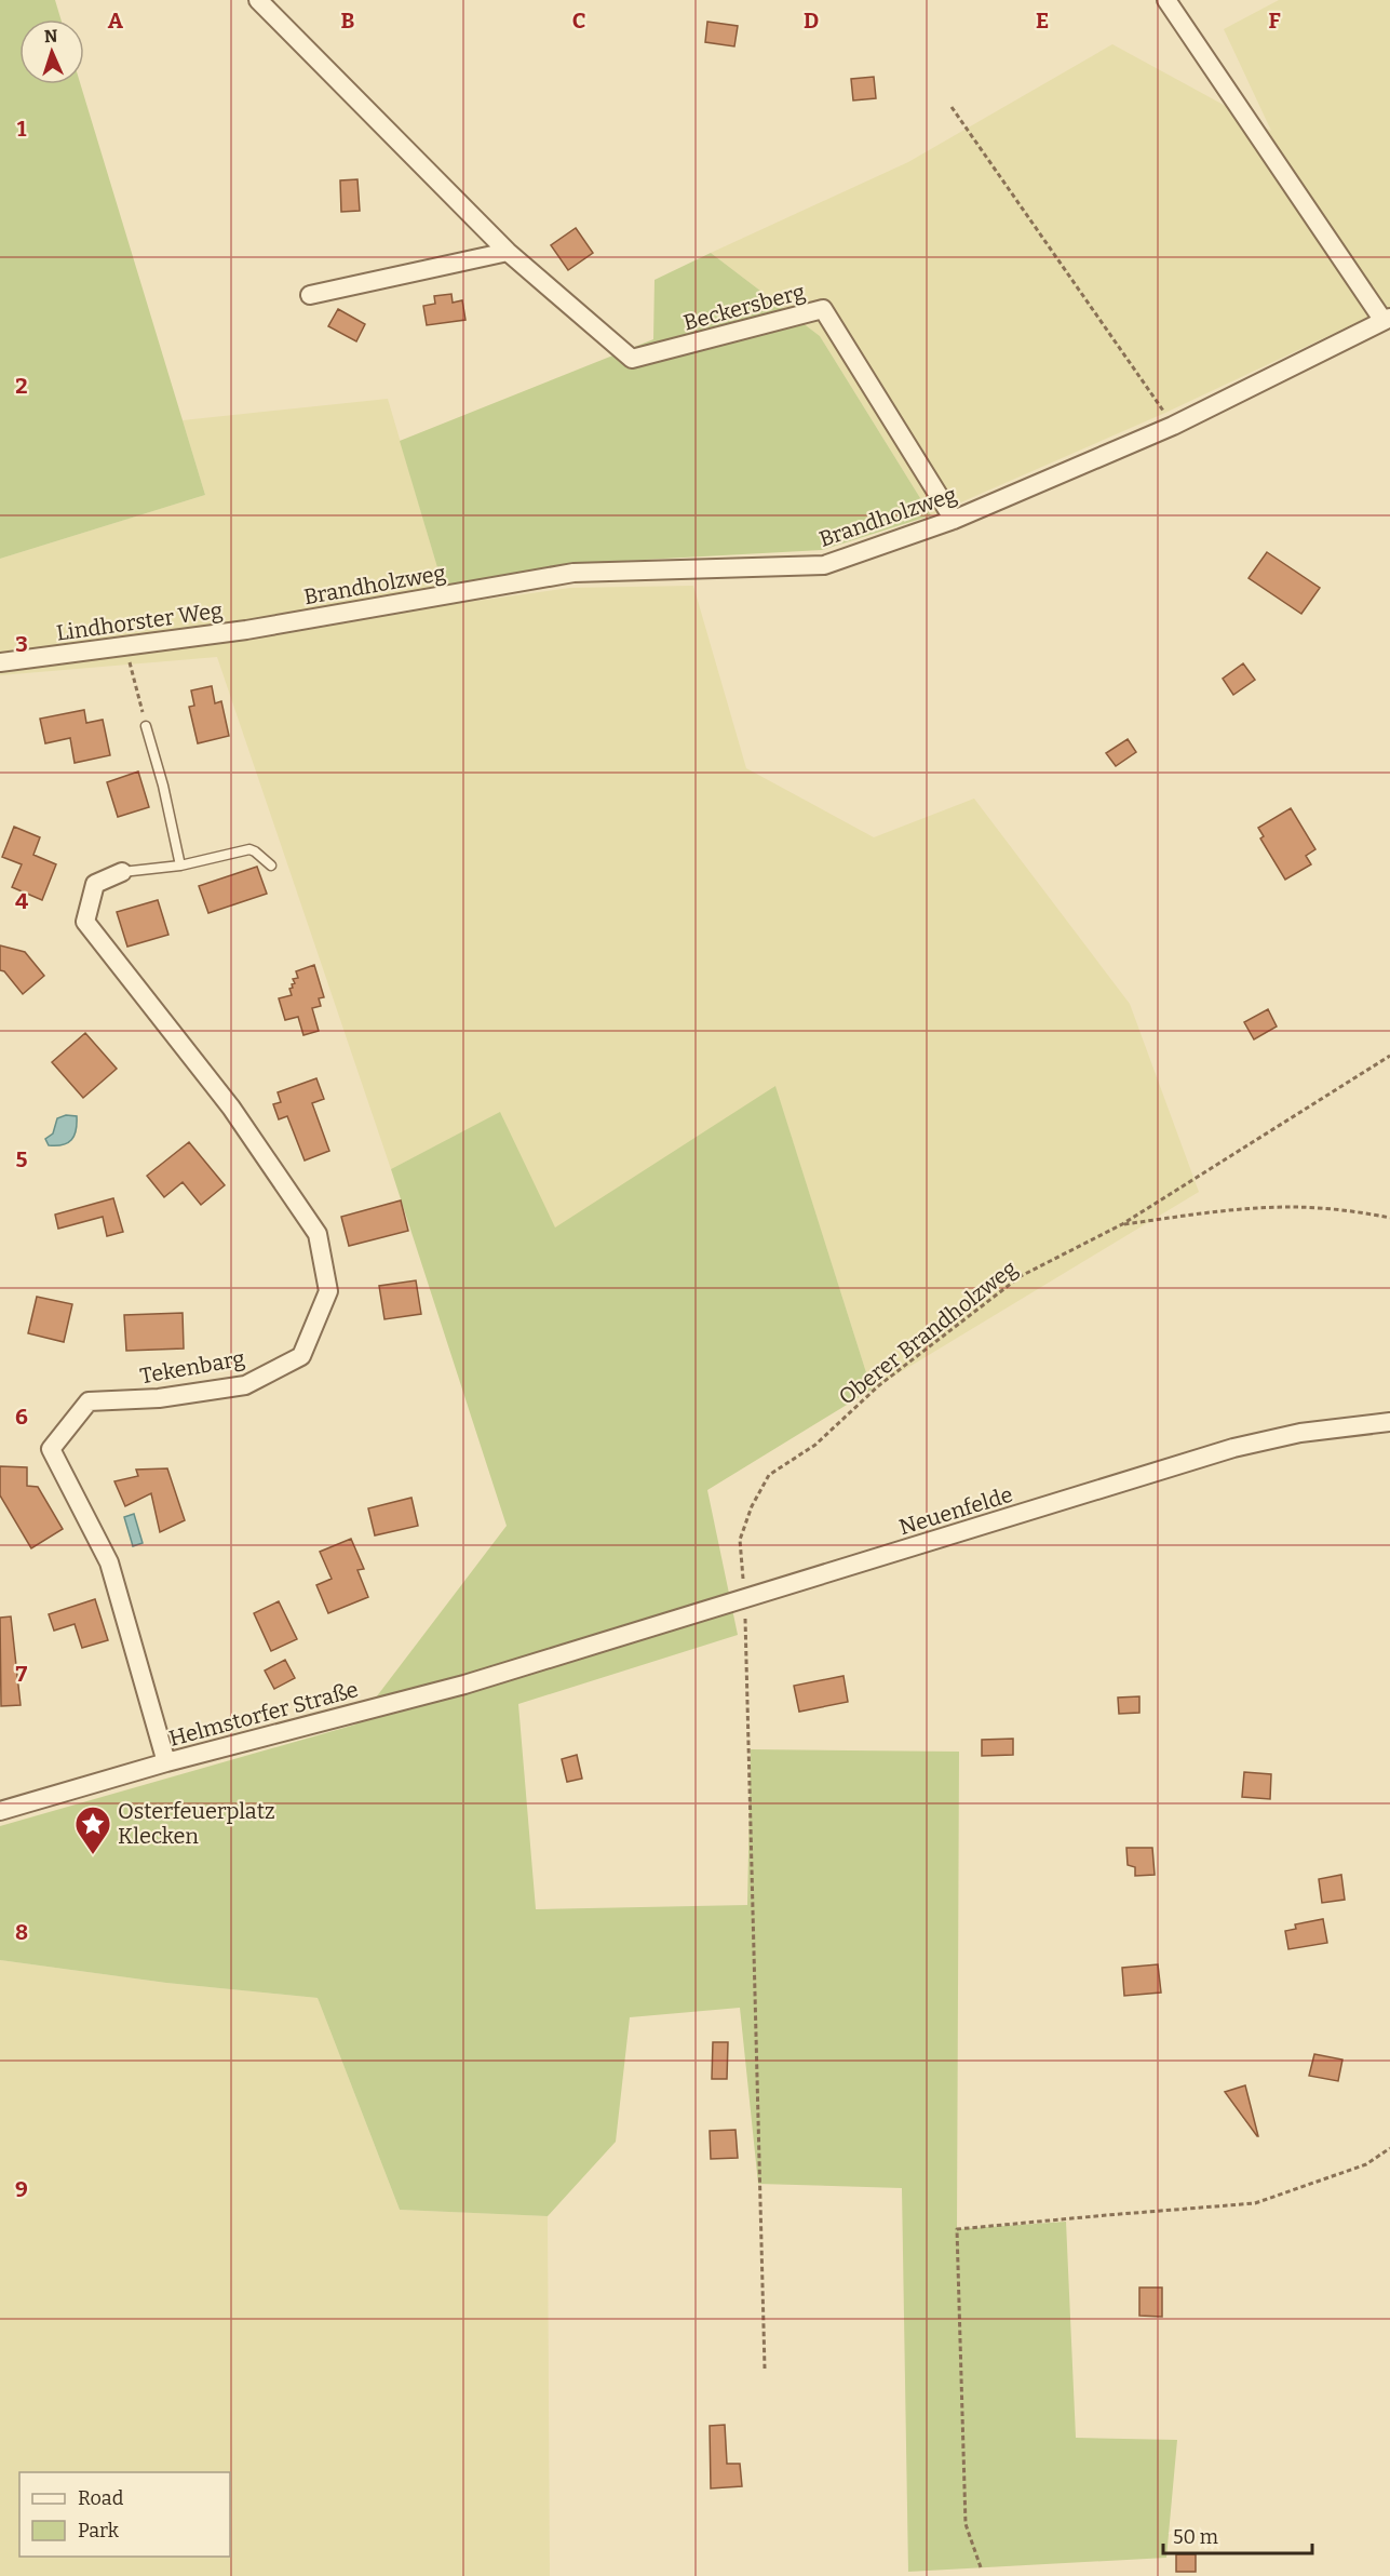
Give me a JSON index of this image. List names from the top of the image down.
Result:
{
  "streets": {
    "street": [
      "Beckersberg",
      "Brandholzweg",
      "Lindhorster Weg",
      "Tekenbarg",
      "Neuenfelde",
      "Helmstorfer Straße"
    ],
    "path": ["Oberer Brandholzweg"]
  },
  "crossings": [
    ["Beckersberg", "Brandholzweg"],
    ["Brandholzweg", "Lindhorster Weg"],
    ["Oberer Brandholzweg", "Neuenfelde"],
    ["Tekenbarg", "Helmstorfer Straße"],
    ["Neuenfelde", "Helmstorfer Straße"]
  ],
  "places": {
    "place": ["Osterfeuerplatz Klecken"]
  },
  "legend": ["Road", "Park"],
  "scale_bar": "50 m",
  "north": "top",
  "grid": {
    "columns": [
      "A",
      "B",
      "C",
      "D",
      "E",
      "F"
    ],
    "rows": [
      "1",
      "2",
      "3",
      "4",
      "5",
      "6",
      "7",
      "8",
      "9"
    ]
  }
}
